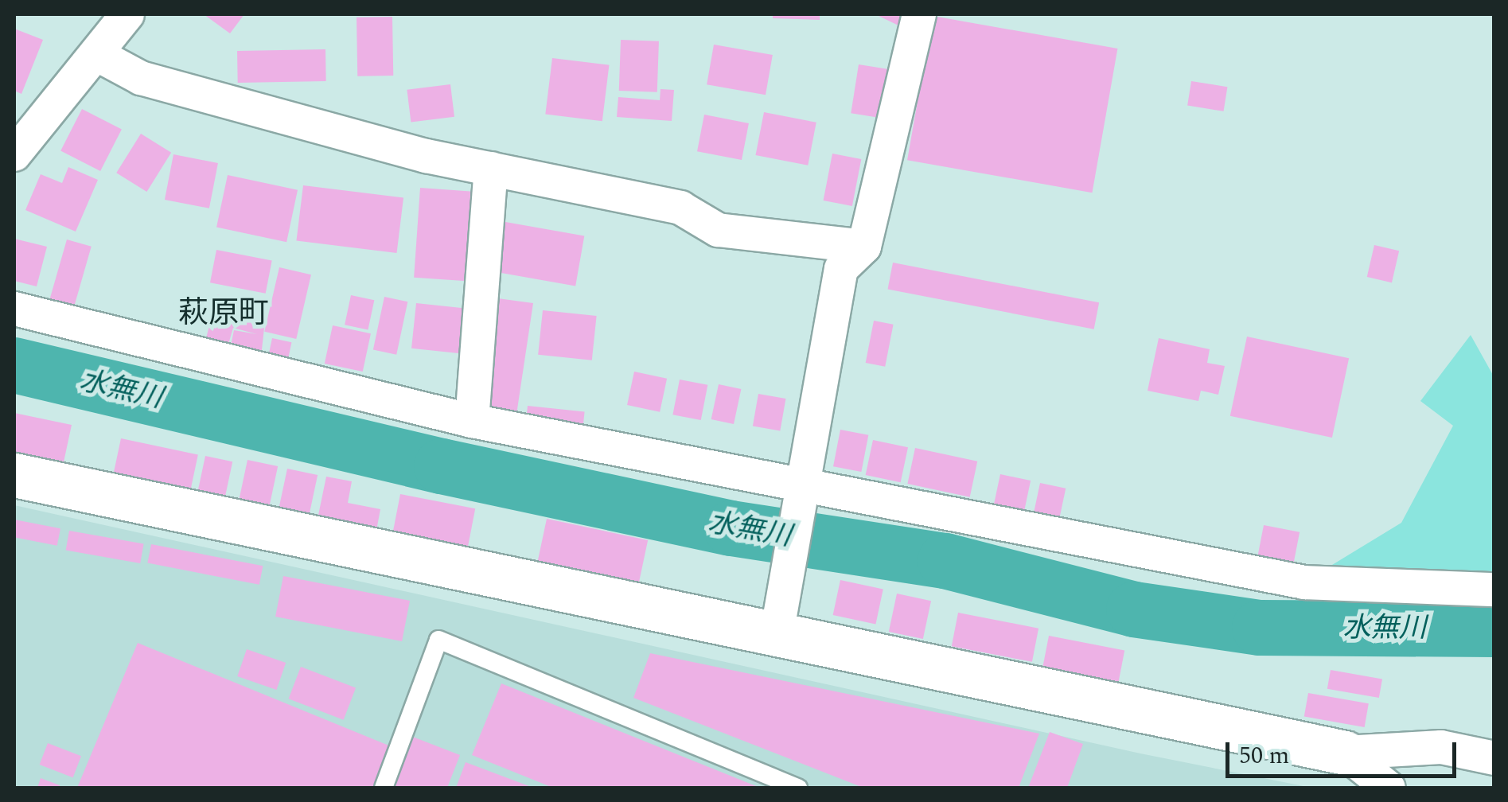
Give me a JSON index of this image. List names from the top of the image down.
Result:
{
  "districts": ["萩原町"],
  "water": ["水無川"],
  "scale_bar": "50 m"
}
